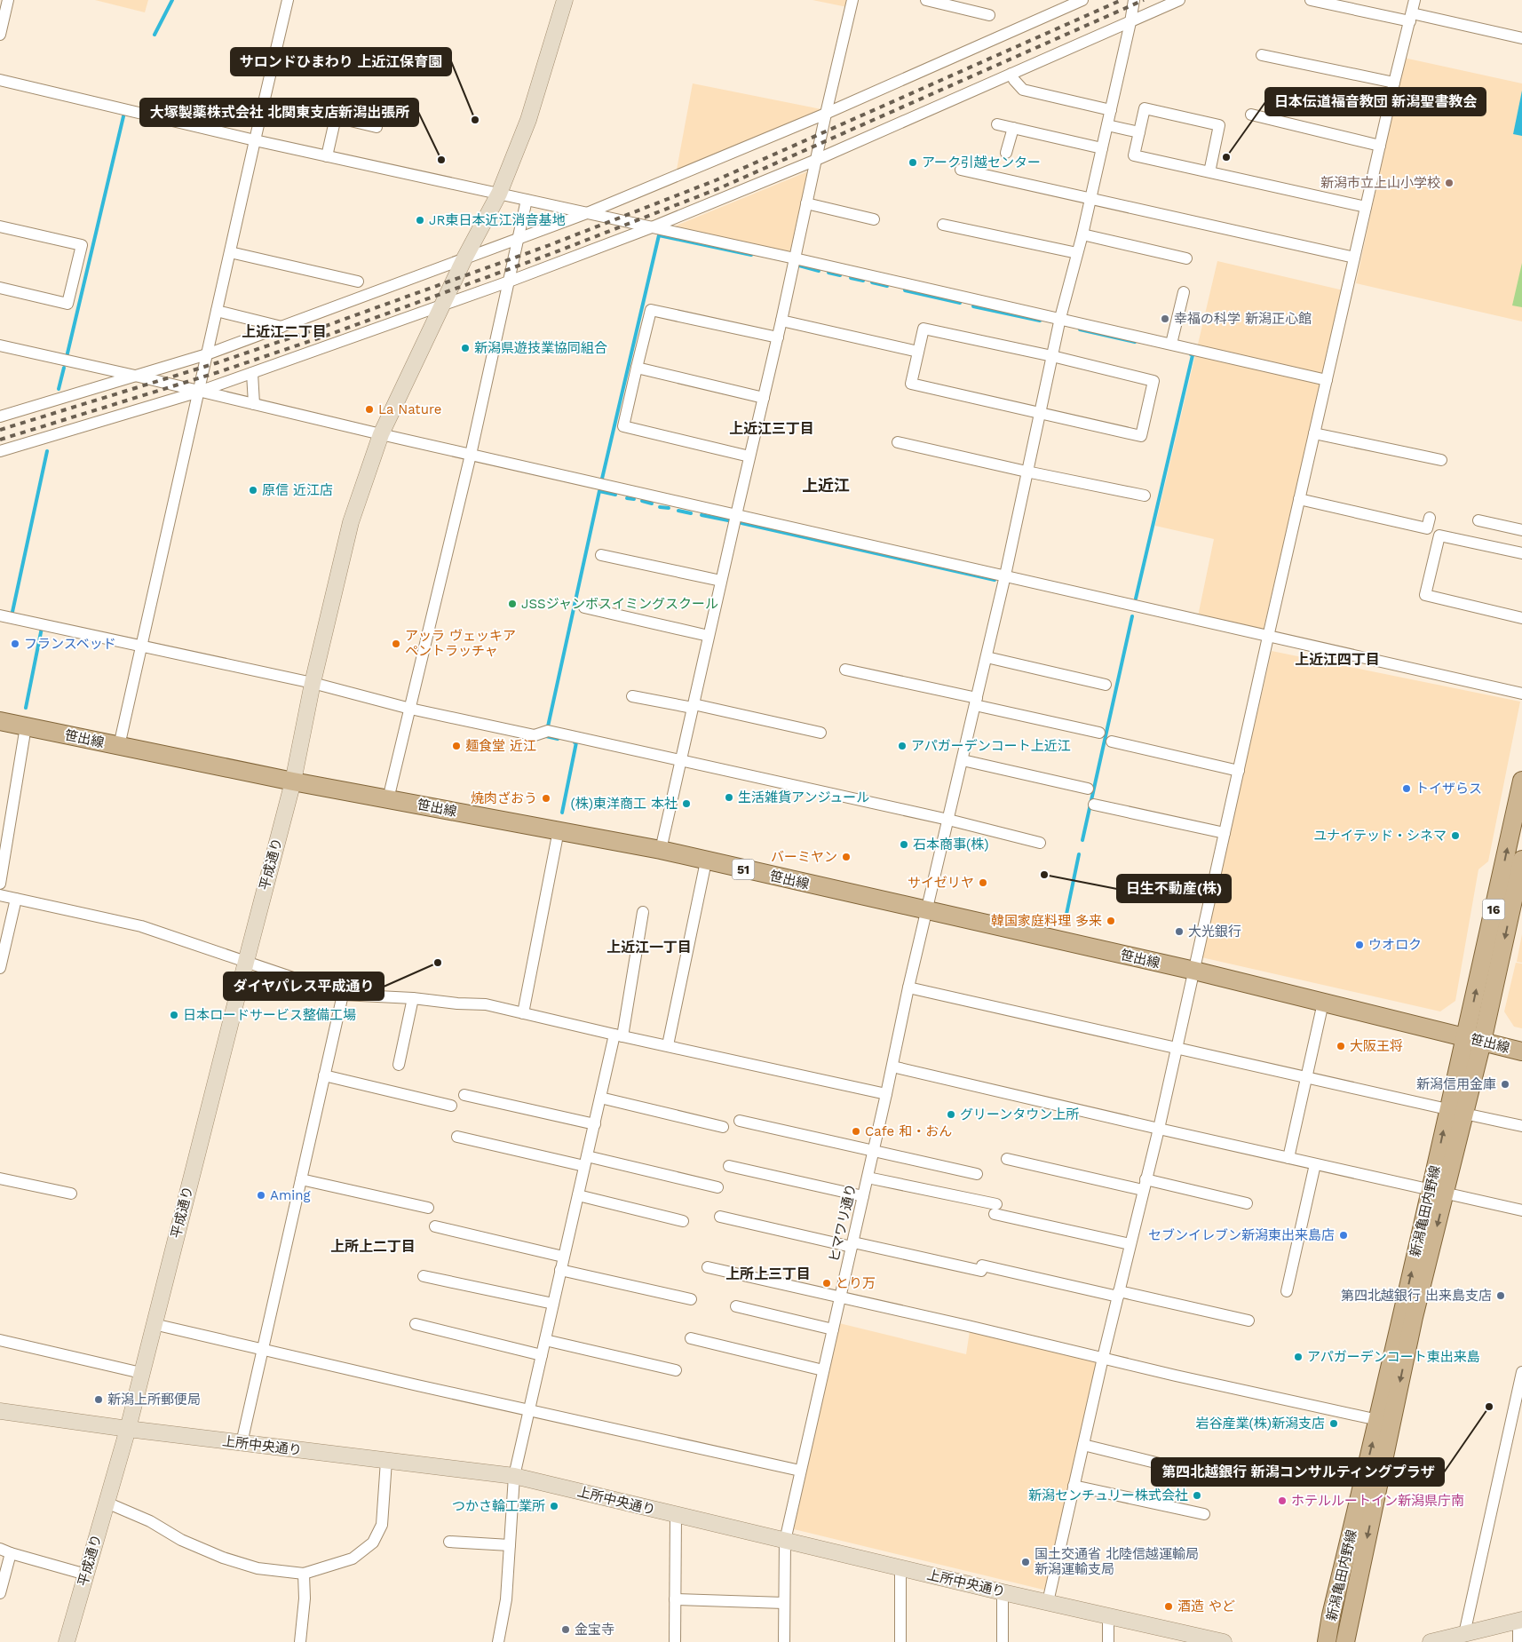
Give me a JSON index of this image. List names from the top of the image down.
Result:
{
  "streets": {
    "main road": [
      "笹出線",
      "51",
      "16",
      "新潟亀田内野線"
    ],
    "street": ["平成通り", "ヒマワリ通り", "上所中央通り"]
  },
  "crossings": [
    ["笹出線", "平成通り"],
    ["笹出線", "新潟亀田内野線"],
    ["笹出線", "ヒマワリ通り"],
    ["平成通り", "上所中央通り"],
    ["ヒマワリ通り", "上所中央通り"]
  ],
  "districts": [
    "上近江二丁目",
    "上近江三丁目",
    "上近江",
    "上近江四丁目",
    "上近江一丁目",
    "上所上二丁目",
    "上所上三丁目"
  ],
  "places": [
    "サロンドひまわり 上近江保育園",
    "日本伝道福音教団 新潟聖書教会",
    "大塚製薬株式会社 北関東支店新潟出張所",
    "アーク引越センター",
    "新潟市立上山小学校",
    "JR東日本近江消音基地",
    "幸福の科学 新潟正心館",
    "新潟県遊技業協同組合",
    "La Nature",
    "原信 近江店",
    "JSSジャンボスイミングスクール",
    "フランスベッド",
    "アッラ ヴェッキア ペントラッチャ",
    "麺食堂 近江",
    "アパガーデンコート上近江",
    "トイザらス",
    "生活雑貨アンジュール",
    "焼肉ざおう",
    "(株)東洋商工 本社",
    "ユナイテッド・シネマ",
    "石本商事(株)",
    "バーミヤン",
    "日生不動産(株)",
    "サイゼリヤ",
    "韓国家庭料理 多来",
    "大光銀行",
    "ウオロク",
    "ダイヤパレス平成通り",
    "日本ロードサービス整備工場",
    "大阪王将",
    "新潟信用金庫",
    "グリーンタウン上所",
    "Cafe 和・おん",
    "Aming",
    "セブンイレブン新潟東出来島店",
    "とり万",
    "第四北越銀行 出来島支店",
    "アパガーデンコート東出来島",
    "新潟上所郵便局",
    "第四北越銀行 新潟コンサルティングプラザ",
    "岩谷産業(株)新潟支店",
    "新潟センチュリー株式会社",
    "ホテルルートイン新潟県庁南",
    "つかさ輪工業所",
    "国土交通省 北陸信越運輸局 新潟運輸支局",
    "酒造 やど",
    "金宝寺"
  ]
}
